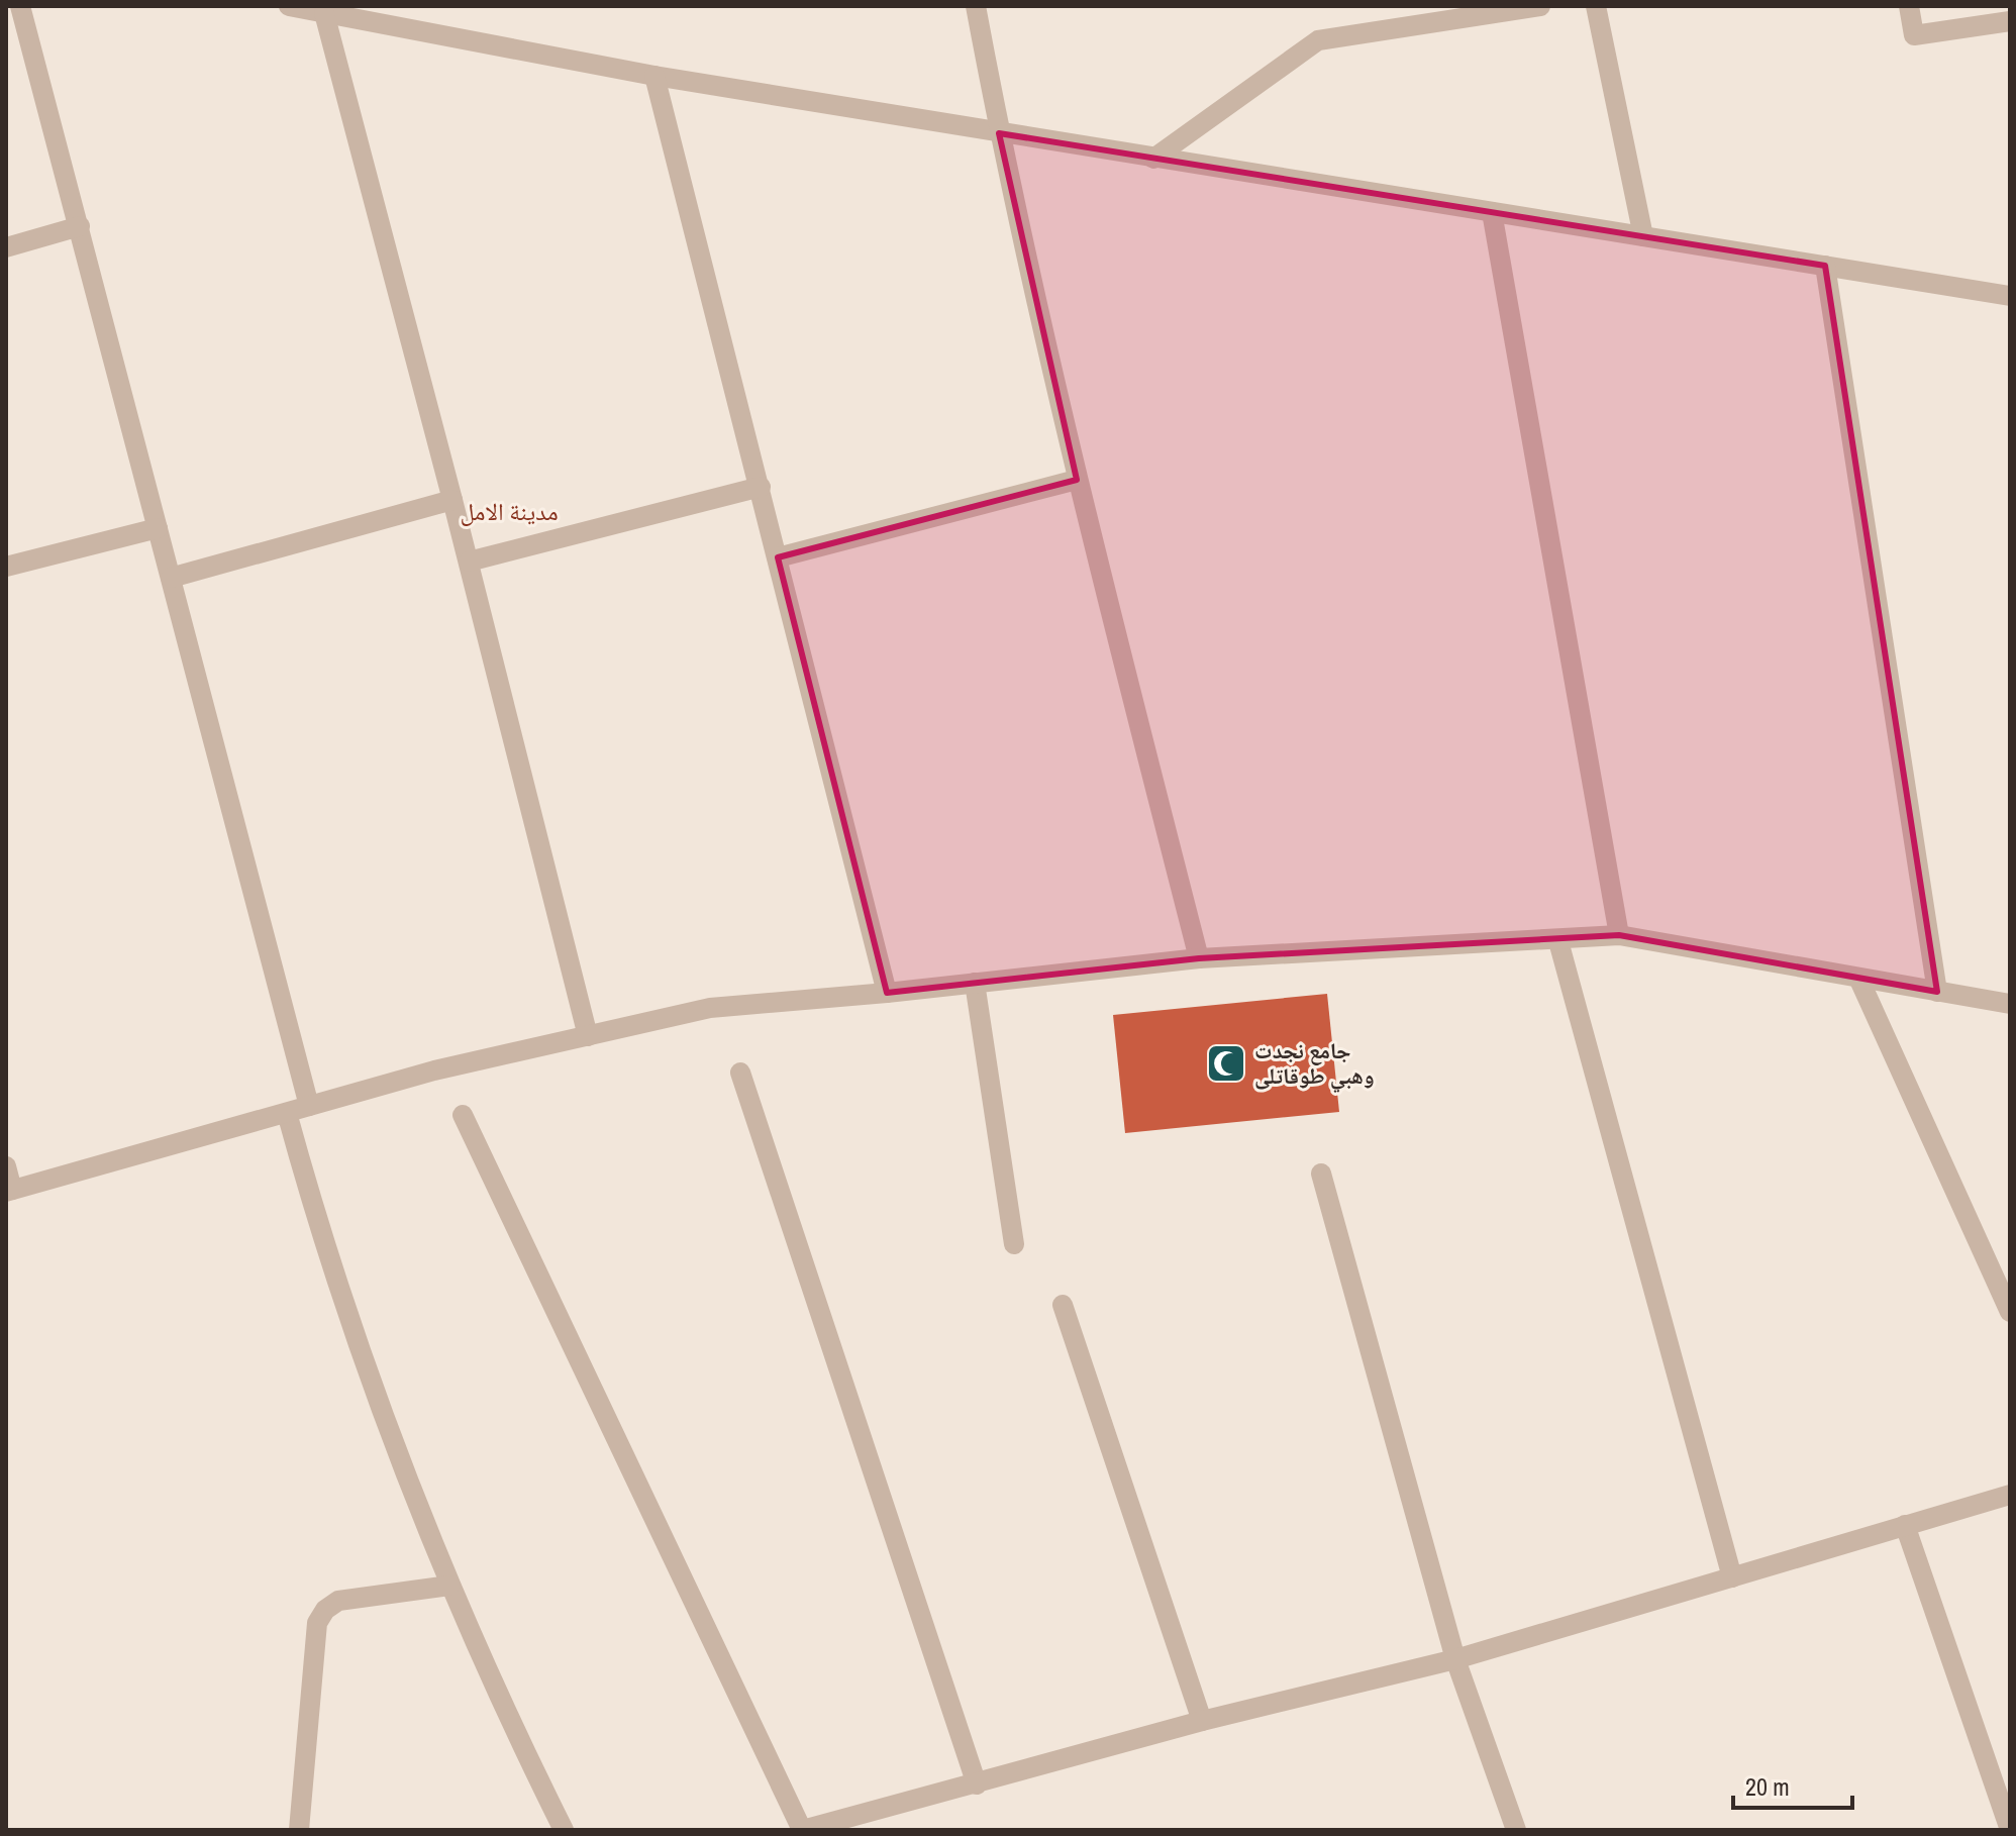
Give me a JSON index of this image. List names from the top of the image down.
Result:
{
  "districts": ["مدينة الامل"],
  "places": {
    "mosque": ["جامع نجدت وهبي طوقاتلى"]
  },
  "scale_bar": "20 m"
}
